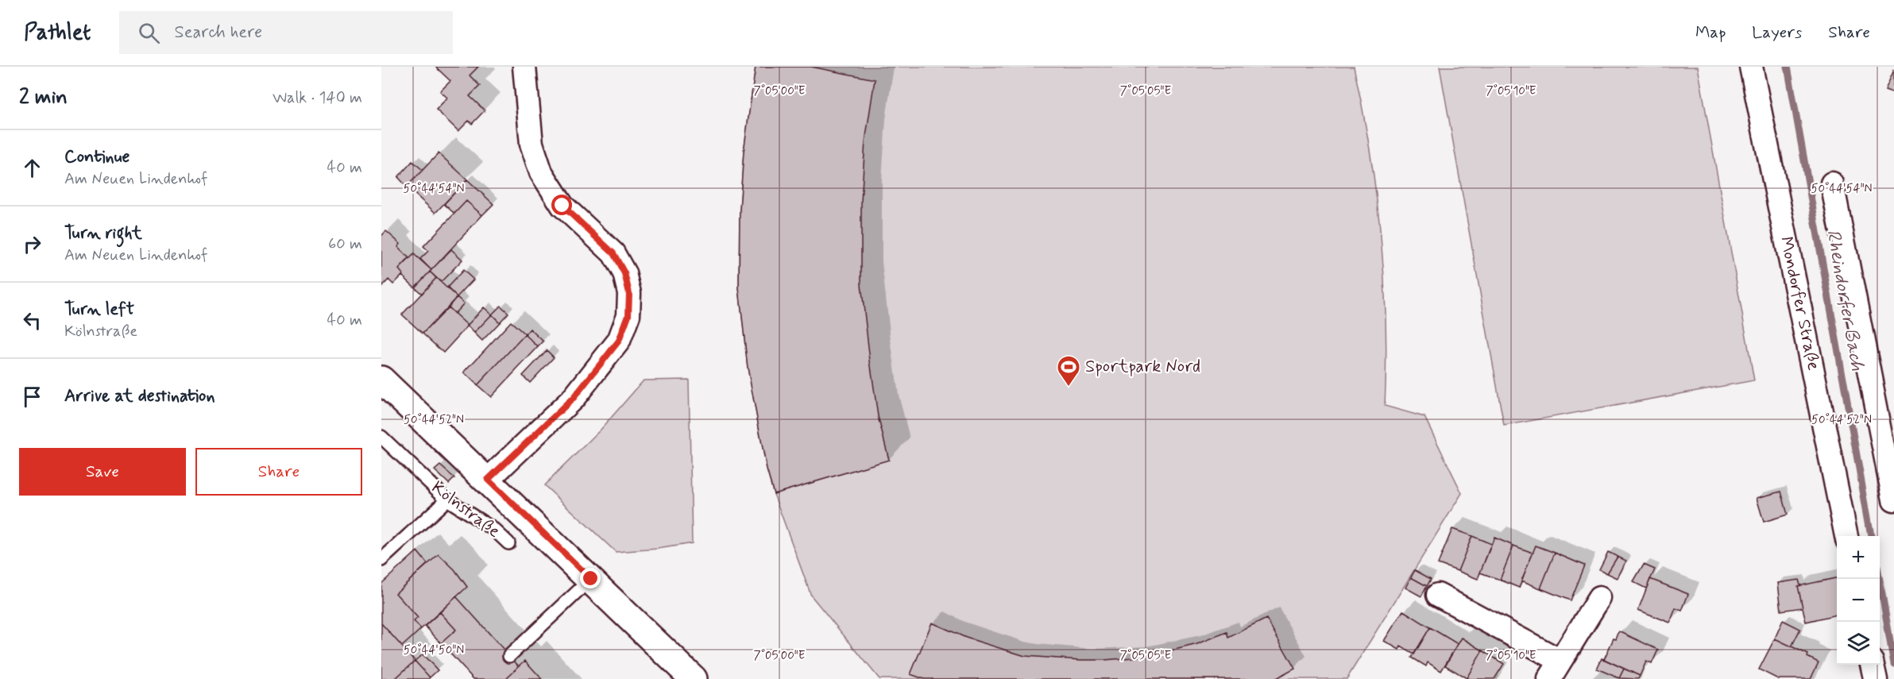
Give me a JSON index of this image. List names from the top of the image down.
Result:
{
  "streets": {
    "main road": ["Kölnstraße"],
    "street": ["Mondorfer Straße"]
  },
  "water": ["Rheindorfer Bach"],
  "places": {
    "sports": ["Sportpark Nord"]
  },
  "page": {
    "header": "Pathlet",
    "search": "Search here",
    "nav": ["Map", "Layers", "Share"],
    "heading": ["2 min", "Walk · 140 m"],
    "list": [
      ["Continue", "Am Neuen Lindenhof", "40 m"],
      ["Turn right", "Am Neuen Lindenhof", "60 m"],
      ["Turn left", "Kölnstraße", "40 m"],
      "Arrive at destination"
    ],
    "buttons": ["Save", "Share"],
    "map_buttons": ["+", "−"]
  },
  "coordinates": [
    "7°05'00\"E",
    "7°05'05\"E",
    "7°05'10\"E",
    "50°44'54\"N",
    "50°44'52\"N",
    "50°44'50\"N"
  ]
}
